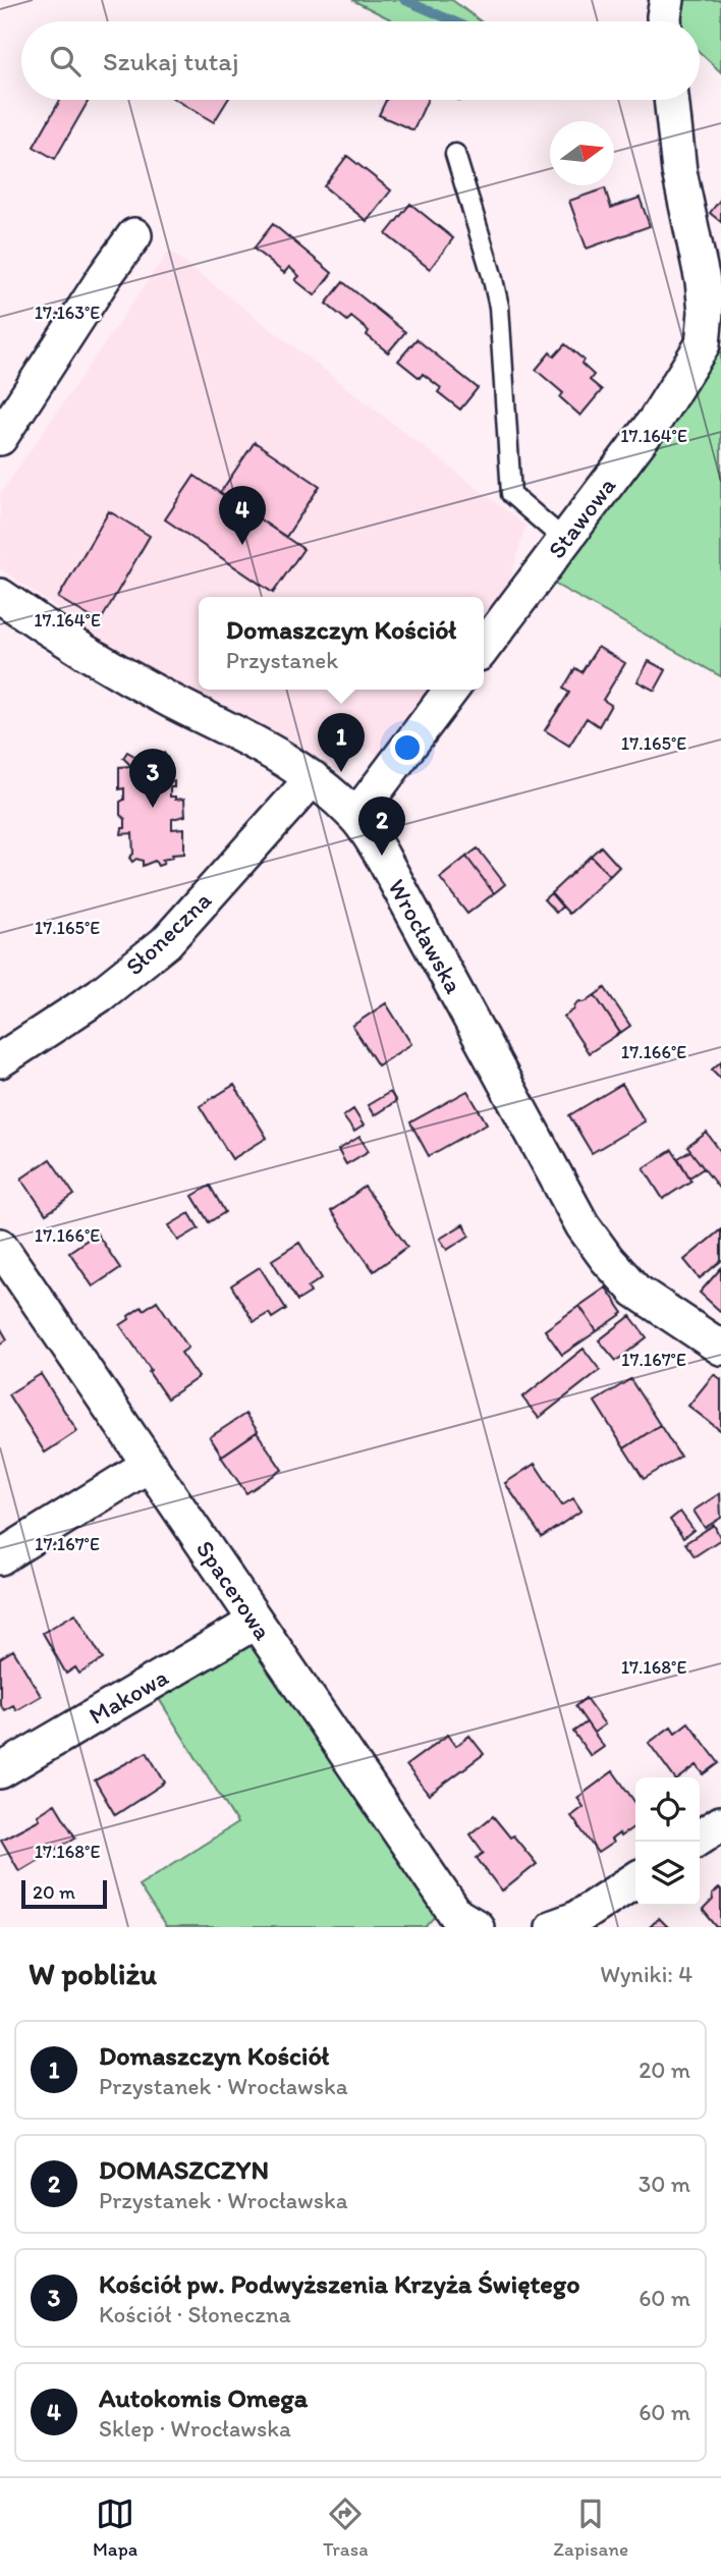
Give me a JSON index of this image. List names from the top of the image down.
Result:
{
  "streets": {
    "street": [
      "Stawowa",
      "Słoneczna",
      "Wrocławska",
      "Spacerowa",
      "Makowa"
    ]
  },
  "crossings": [
    ["Słoneczna", "Wrocławska"],
    ["Spacerowa", "Makowa"]
  ],
  "scale_bar": "20 m",
  "north": "right",
  "page": {
    "search": "Szukaj tutaj",
    "pins": [
      "4",
      "1",
      "3",
      "2"
    ],
    "popup": ["Domaszczyn Kościół", "Przystanek"],
    "scale": "20 m",
    "heading": ["W pobliżu", "Wyniki: 4"],
    "list": [
      {
        "mark": "1",
        "name": "Domaszczyn Kościół",
        "note": "Przystanek · Wrocławska",
        "value": "20 m"
      },
      {
        "mark": "2",
        "name": "DOMASZCZYN",
        "note": "Przystanek · Wrocławska",
        "value": "30 m"
      },
      {
        "mark": "3",
        "name": "Kościół pw. Podwyższenia Krzyża Świętego",
        "note": "Kościół · Słoneczna",
        "value": "60 m"
      },
      {
        "mark": "4",
        "name": "Autokomis Omega",
        "note": "Sklep · Wrocławska",
        "value": "60 m"
      }
    ],
    "nav": ["Mapa", "Trasa", "Zapisane"]
  },
  "coordinates": [
    "17.163°E",
    "17.164°E",
    "17.165°E",
    "17.166°E",
    "17.167°E",
    "17.168°E"
  ]
}
